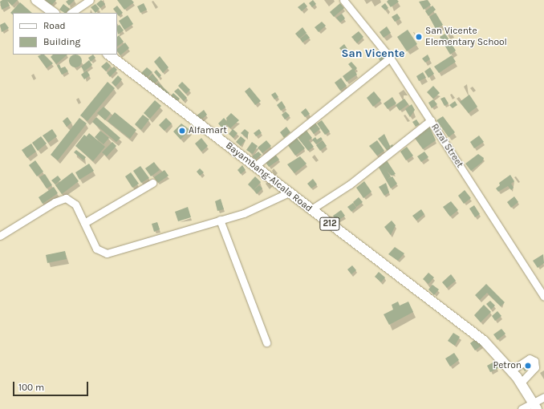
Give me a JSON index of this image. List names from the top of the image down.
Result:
{
  "streets": {
    "main road": ["Bayambang-Alcala Road", "212"],
    "street": ["Rizal Street"]
  },
  "districts": ["San Vicente"],
  "places": ["San Vicente Elementary School", "Alfamart", "Petron"],
  "legend": ["Road", "Building"],
  "scale_bar": "100 m"
}
